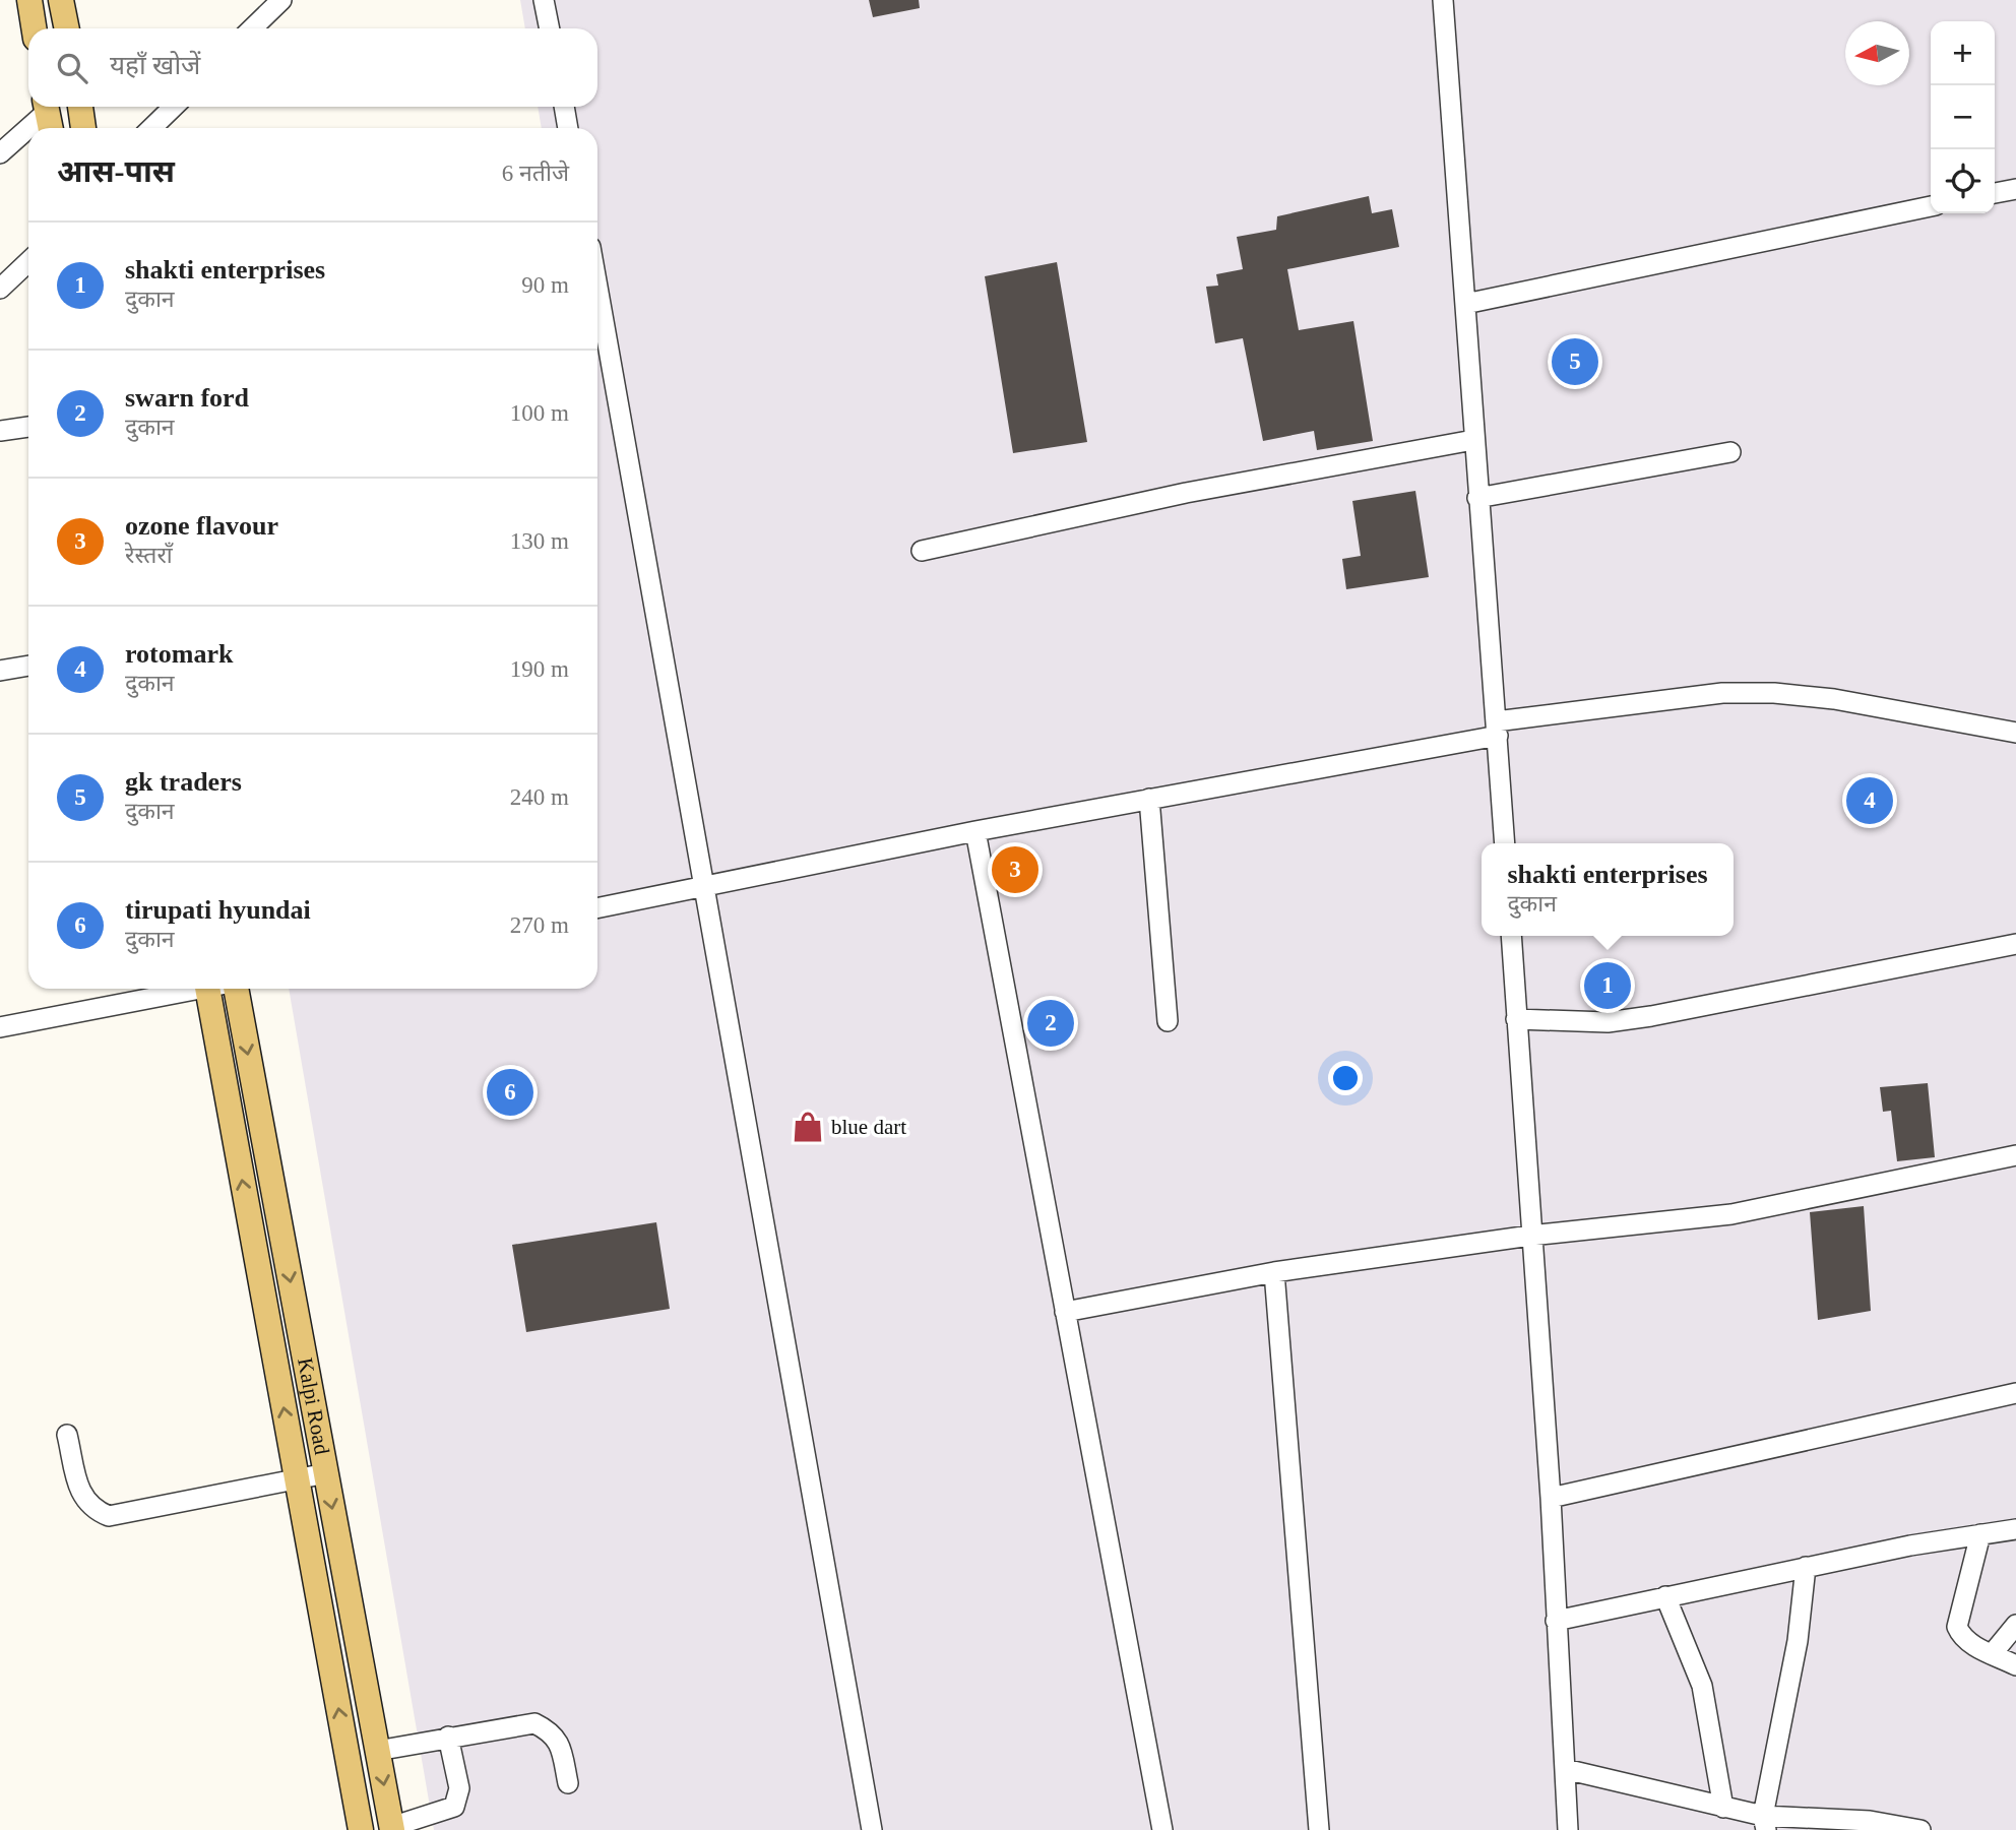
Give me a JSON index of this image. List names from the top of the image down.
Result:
{
  "streets": {
    "main road": ["Kalpi Road"]
  },
  "places": {
    "shop": ["blue dart"]
  },
  "north": "left",
  "page": {
    "map_buttons": ["+", "−"],
    "search": "यहाँ खोजें",
    "heading": ["आस-पास", "6 नतीजे"],
    "list": [
      {
        "mark": "1",
        "name": "shakti enterprises",
        "note": "दुकान",
        "value": "90 m"
      },
      {
        "mark": "2",
        "name": "swarn ford",
        "note": "दुकान",
        "value": "100 m"
      },
      {
        "mark": "3",
        "name": "ozone flavour",
        "note": "रेस्तराँ",
        "value": "130 m"
      },
      {
        "mark": "4",
        "name": "rotomark",
        "note": "दुकान",
        "value": "190 m"
      },
      {
        "mark": "5",
        "name": "gk traders",
        "note": "दुकान",
        "value": "240 m"
      },
      {
        "mark": "6",
        "name": "tirupati hyundai",
        "note": "दुकान",
        "value": "270 m"
      }
    ],
    "pins": [
      "5",
      "4",
      "3",
      "1",
      "2",
      "6"
    ],
    "popup": ["shakti enterprises", "दुकान"]
  }
}
